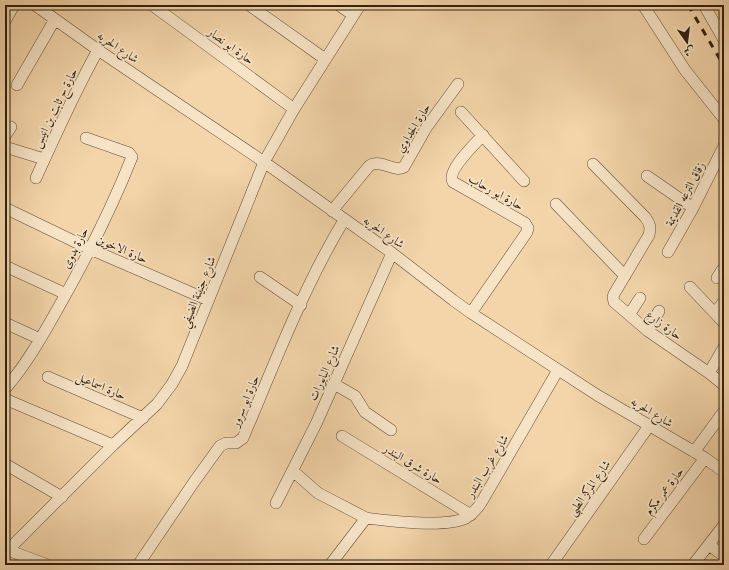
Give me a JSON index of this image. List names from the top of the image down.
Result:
{
  "streets": {
    "street": [
      "حارة ابو نصار",
      "شارع الحريه",
      "حارة ح ثابت بن انيس",
      "حارة الجداوي",
      "حارة ابو رحاب",
      "زقاق الترعه القديمة",
      "حارة بدوى",
      "حارة الاخوين",
      "شارع جنينة الضيفي",
      "حارة زارع",
      "شارع البابورات",
      "حارة اسماعيل",
      "حارة ابو سرور",
      "حارة شرق البندر",
      "شارع غرب البندر",
      "شارع المركز الطبى",
      "حارة عمر مكرم"
    ]
  },
  "crossings": [
    ["حارة ابو نصار", "شارع جنينة الضيفي"],
    ["شارع الحريه", "حارة ح ثابت بن انيس"],
    ["شارع الحريه", "حارة الجداوي"],
    ["شارع الحريه", "حارة ابو رحاب"],
    ["شارع الحريه", "شارع جنينة الضيفي"],
    ["شارع الحريه", "شارع البابورات"],
    ["شارع الحريه", "حارة ابو سرور"],
    ["شارع الحريه", "شارع غرب البندر"],
    ["شارع الحريه", "شارع المركز الطبى"],
    ["شارع الحريه", "حارة عمر مكرم"],
    ["حارة بدوى", "حارة الاخوين"],
    ["حارة الاخوين", "شارع جنينة الضيفي"],
    ["شارع جنينة الضيفي", "حارة اسماعيل"],
    ["حارة شرق البندر", "شارع غرب البندر"]
  ],
  "north": "bottom"
}
